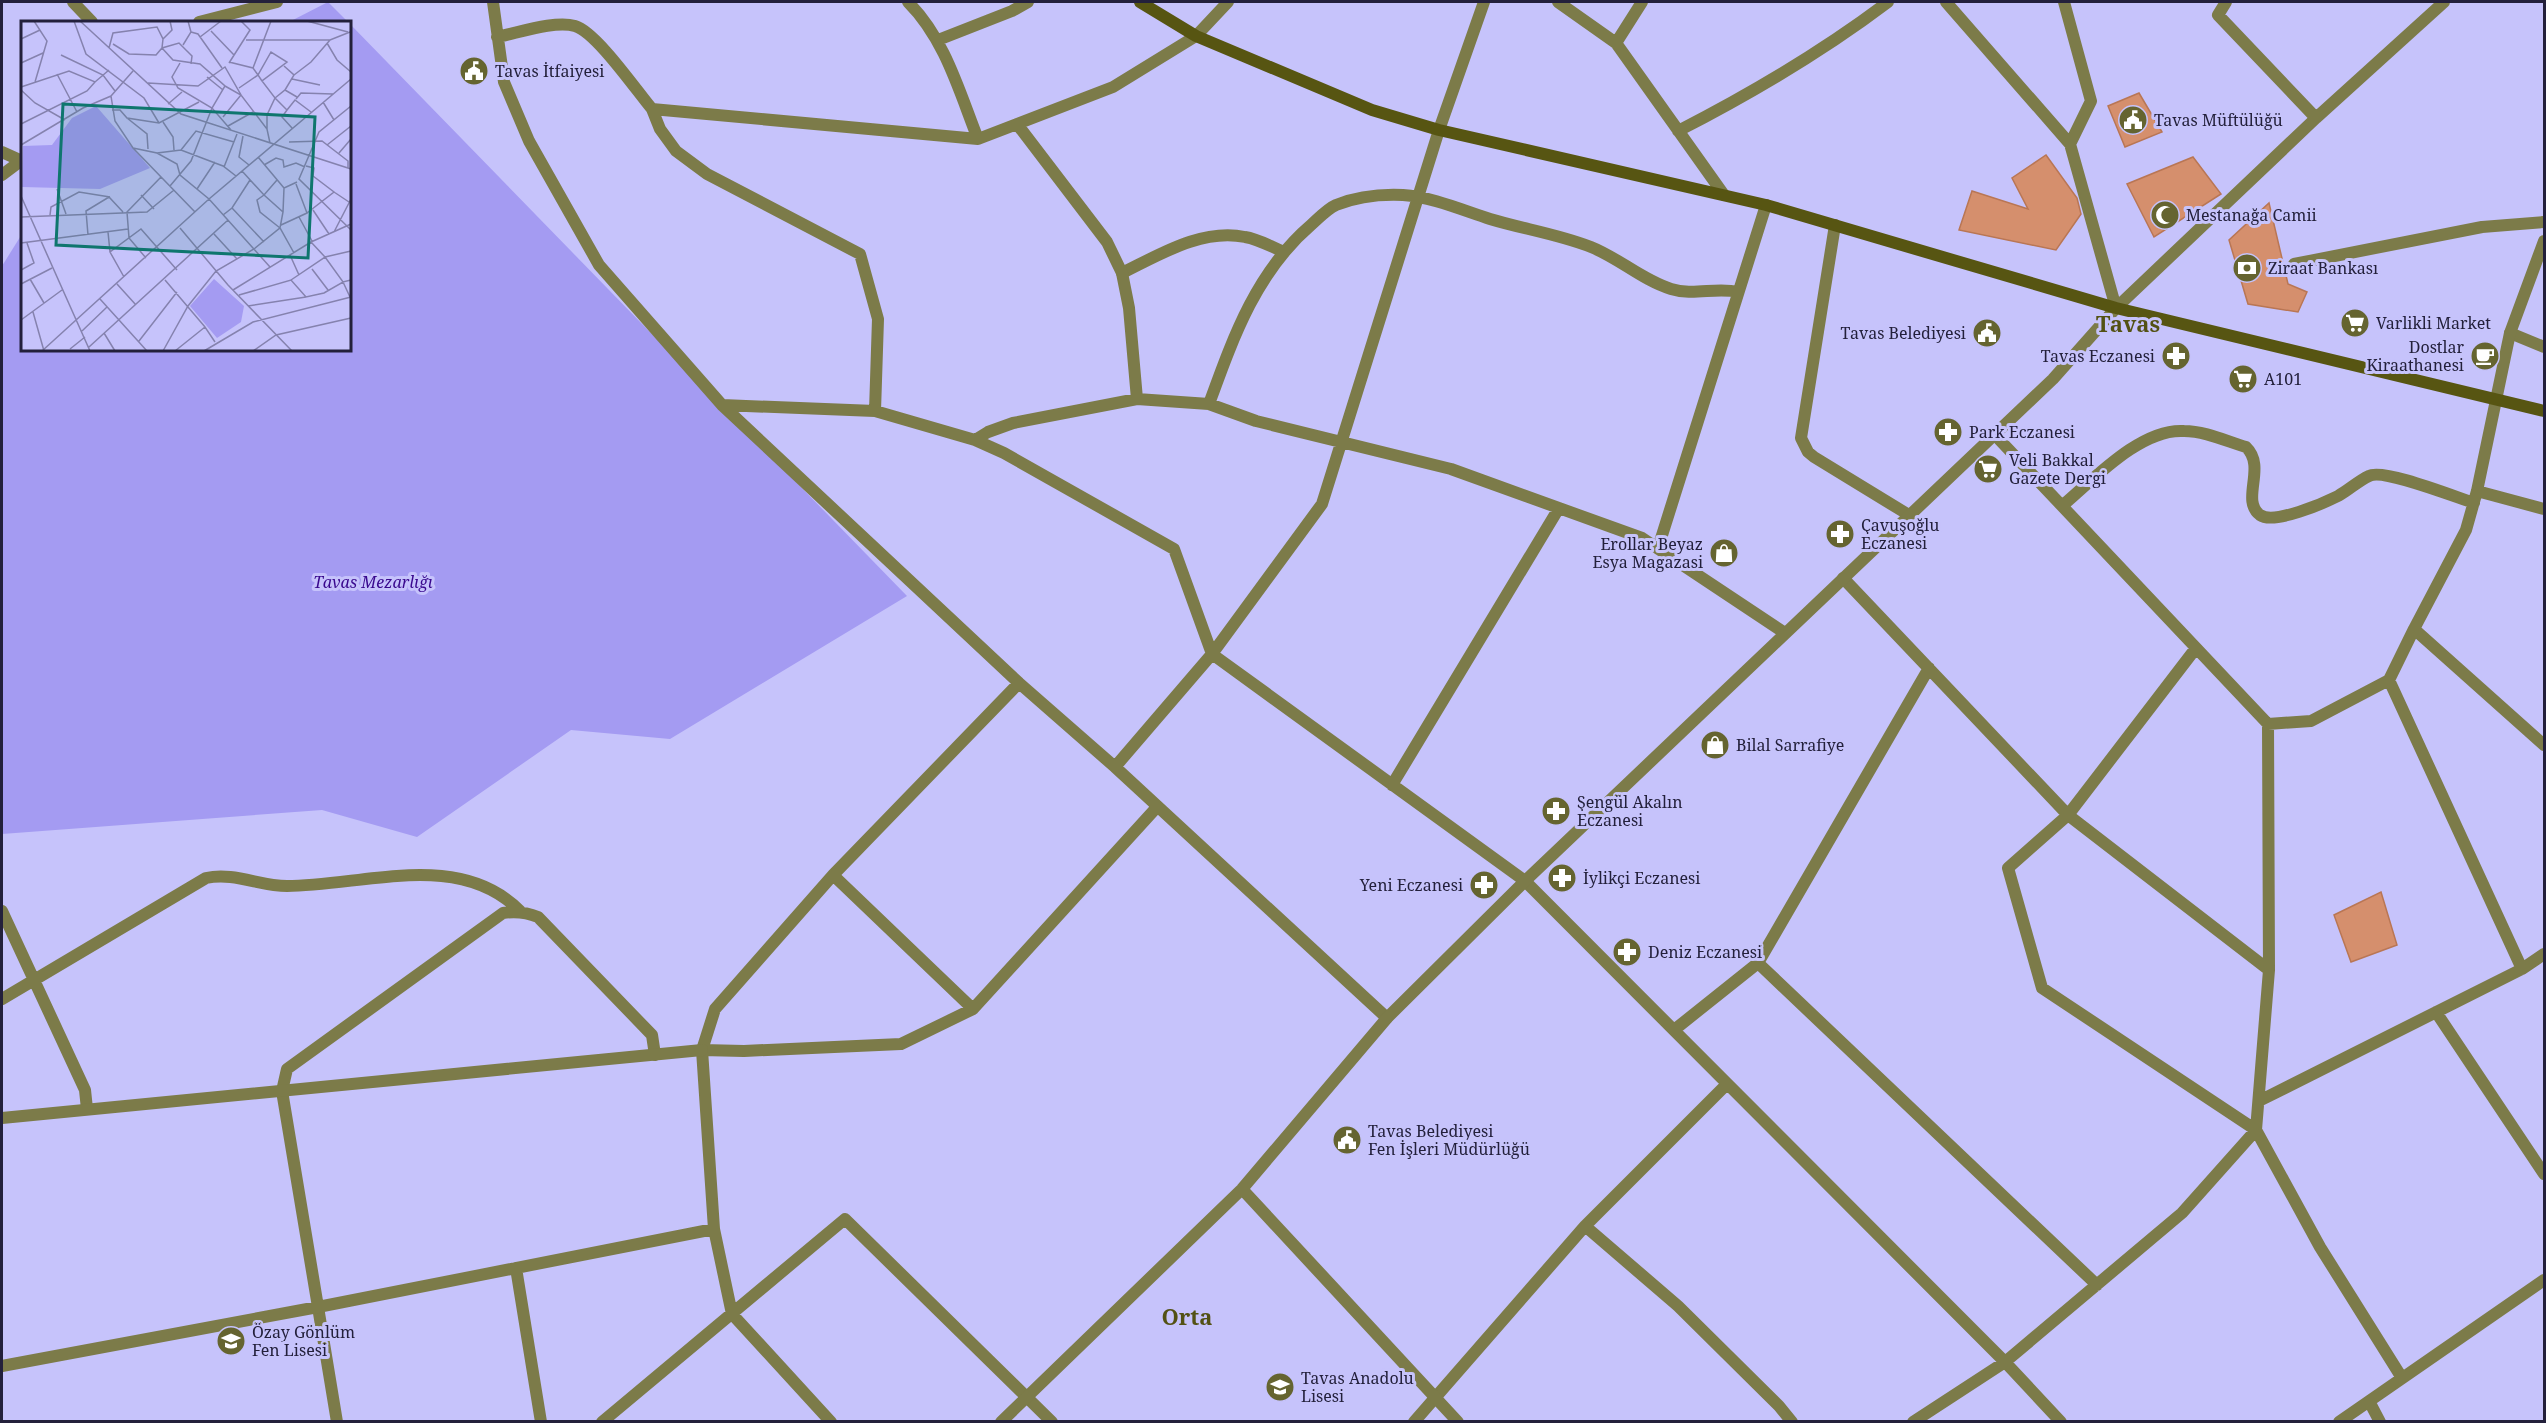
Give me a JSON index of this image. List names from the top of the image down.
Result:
{
  "districts": ["Tavas", "Orta"],
  "parks": ["Tavas Mezarlığı"],
  "places": {
    "public building": [
      "Tavas İtfaiyesi",
      "Tavas Müftülüğü",
      "Tavas Belediyesi",
      "Tavas Belediyesi Fen İşleri Müdürlüğü"
    ],
    "mosque": ["Mestanağa Camii"],
    "bank": ["Ziraat Bankası"],
    "supermarket": ["Varlikli Market", "A101", "Veli Bakkal Gazete Dergi"],
    "pharmacy": [
      "Tavas Eczanesi",
      "Park Eczanesi",
      "Çavuşoğlu Eczanesi",
      "Şengül Akalın Eczanesi",
      "İylikçi Eczanesi",
      "Yeni Eczanesi",
      "Deniz Eczanesi"
    ],
    "cafe": ["Dostlar Kiraathanesi"],
    "shop": ["Erollar Beyaz Esya Magazasi", "Bilal Sarrafiye"],
    "school or university": ["Özay Gönlüm Fen Lisesi", "Tavas Anadolu Lisesi"]
  }
}
